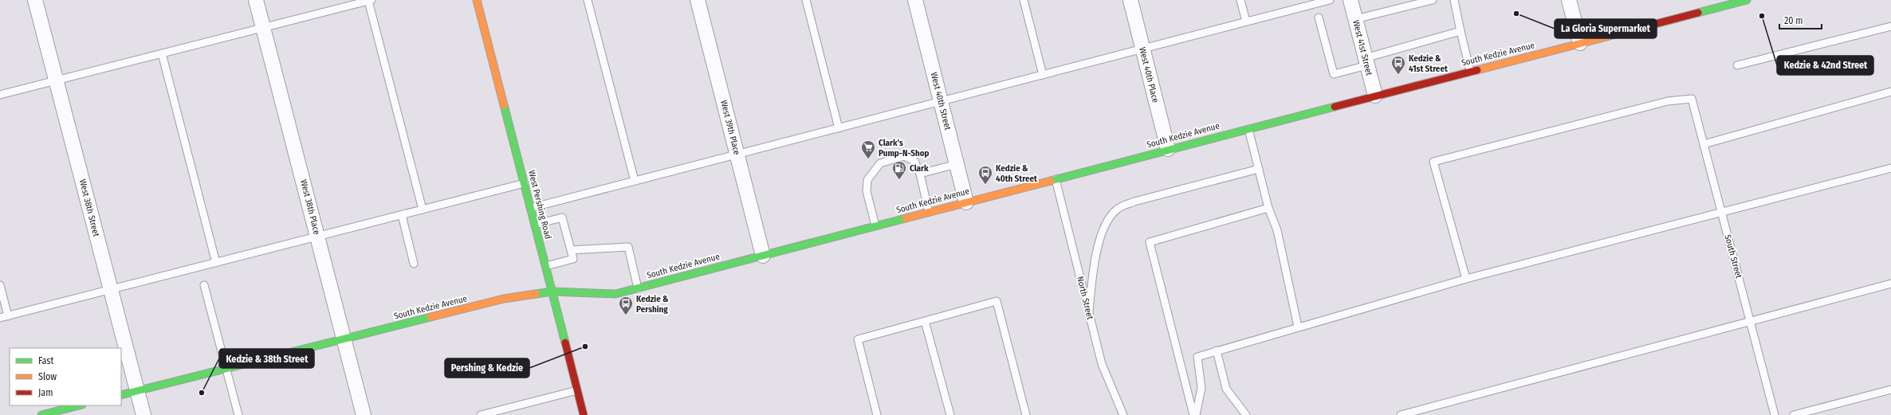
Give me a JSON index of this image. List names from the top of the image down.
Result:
{
  "streets": {
    "main road": ["South Kedzie Avenue", "West Pershing Road"],
    "street": [
      "West 41st Street",
      "West 40th Place",
      "West 40th Street",
      "West 39th Place",
      "West 38th Place",
      "West 38th Street"
    ],
    "lane": ["South Street", "North Street"]
  },
  "crossings": [
    ["West 41st Street", "South Kedzie Avenue"],
    ["South Kedzie Avenue", "West 40th Place"],
    ["South Kedzie Avenue", "West 40th Street"],
    ["South Kedzie Avenue", "West 39th Place"],
    ["South Kedzie Avenue", "West Pershing Road"],
    ["South Kedzie Avenue", "West 38th Place"],
    ["South Kedzie Avenue", "West 38th Street"],
    ["South Kedzie Avenue", "North Street"]
  ],
  "places": {
    "other": [
      "La Gloria Supermarket",
      "Kedzie & 42nd Street",
      "Pershing & Kedzie",
      "Kedzie & 38th Street"
    ],
    "bus stop": ["Kedzie & 41st Street", "Kedzie & 40th Street", "Kedzie & Pershing"],
    "supermarket": ["Clark's Pump-N-Shop"],
    "fuel station": ["Clark"]
  },
  "legend": ["Fast", "Slow", "Jam"],
  "scale_bar": "20 m"
}
